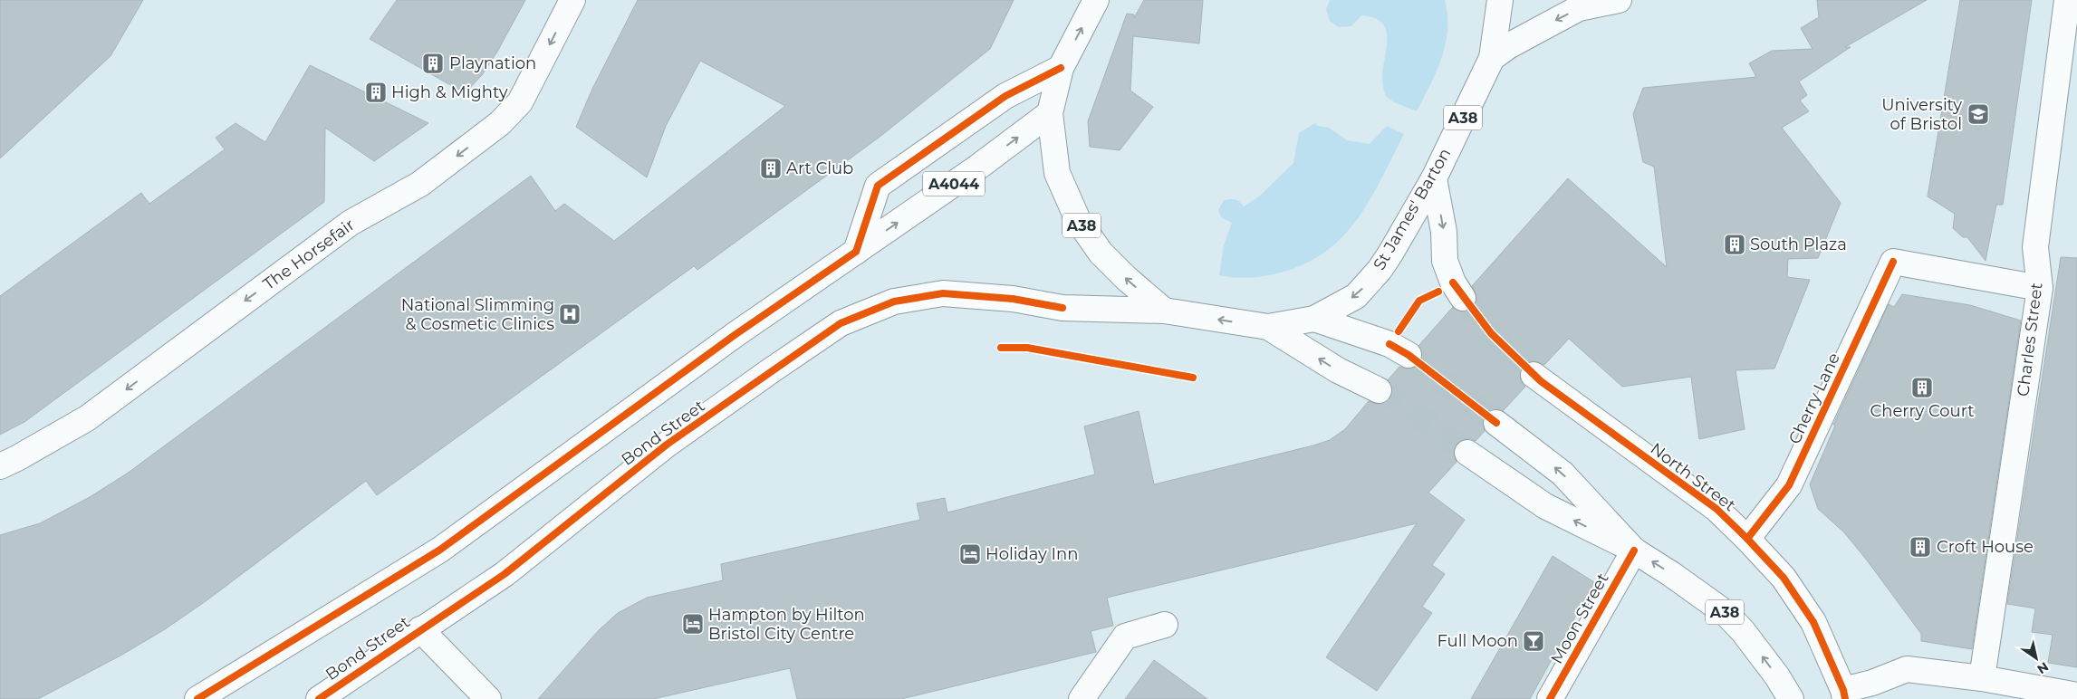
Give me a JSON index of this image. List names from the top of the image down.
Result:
{
  "streets": {
    "main road": [
      "A38",
      "A4044",
      "St James' Barton",
      "The Horsefair",
      "Charles Street",
      "Cherry Lane",
      "Bond Street",
      "North Street",
      "Moon Street"
    ]
  },
  "crossings": [
    ["A38", "A4044"],
    ["A38", "St James' Barton"],
    ["A38", "Bond Street"],
    ["A38", "Moon Street"],
    ["St James' Barton", "Bond Street"],
    ["Charles Street", "Cherry Lane"],
    ["Cherry Lane", "North Street"]
  ],
  "one_way": ["St James' Barton", "The Horsefair"],
  "places": {
    "building": [
      "Playnation",
      "High & Mighty",
      "Art Club",
      "South Plaza",
      "Cherry Court",
      "Croft House"
    ],
    "school or university": ["University of Bristol"],
    "hospital": ["National Slimming & Cosmetic Clinics"],
    "hotel": ["Holiday Inn", "Hampton by Hilton Bristol City Centre"],
    "bar": ["Full Moon"]
  },
  "north": "bottom right"
}
